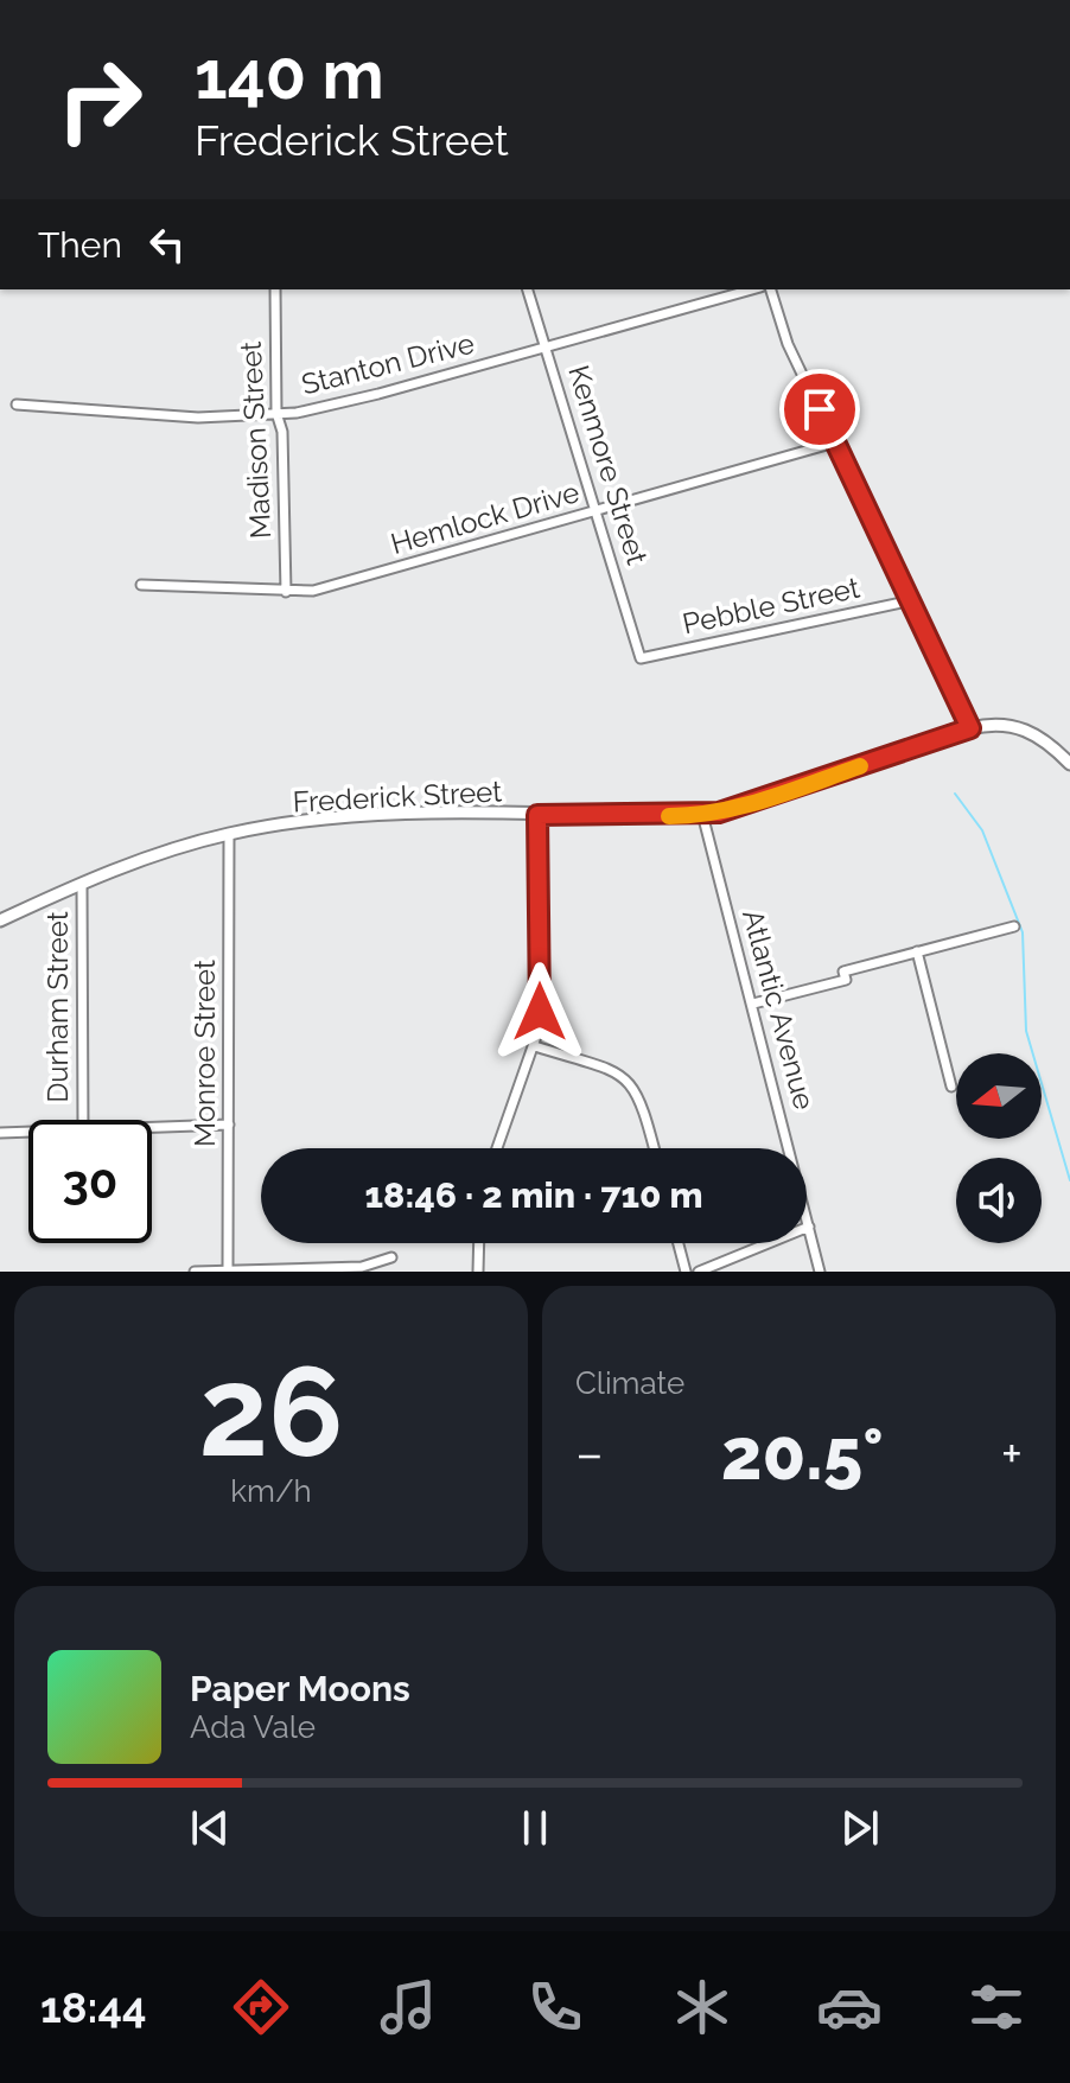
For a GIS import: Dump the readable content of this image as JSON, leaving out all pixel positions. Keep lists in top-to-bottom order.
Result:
{
  "streets": {
    "street": [
      "Stanton Drive",
      "Madison Street",
      "Kenmore Street",
      "Hemlock Drive",
      "Pebble Street",
      "Frederick Street",
      "Durham Street",
      "Atlantic Avenue",
      "Monroe Street"
    ]
  },
  "crossings": [
    ["Stanton Drive", "Madison Street"],
    ["Stanton Drive", "Kenmore Street"],
    ["Madison Street", "Hemlock Drive"],
    ["Kenmore Street", "Hemlock Drive"],
    ["Kenmore Street", "Pebble Street"],
    ["Frederick Street", "Durham Street"],
    ["Frederick Street", "Atlantic Avenue"],
    ["Frederick Street", "Monroe Street"]
  ],
  "north": "left",
  "page": {
    "turn": ["140 m", "Frederick Street"],
    "then": "Then",
    "limit": "30",
    "trip": "18:46 · 2 min · 710 m",
    "tile": [
      ["26", "km/h"],
      "Climate"
    ],
    "heat": ["−", "20.5°", "+"],
    "song": ["Paper Moons", "Ada Vale"],
    "tabs": "18:44"
  }
}
